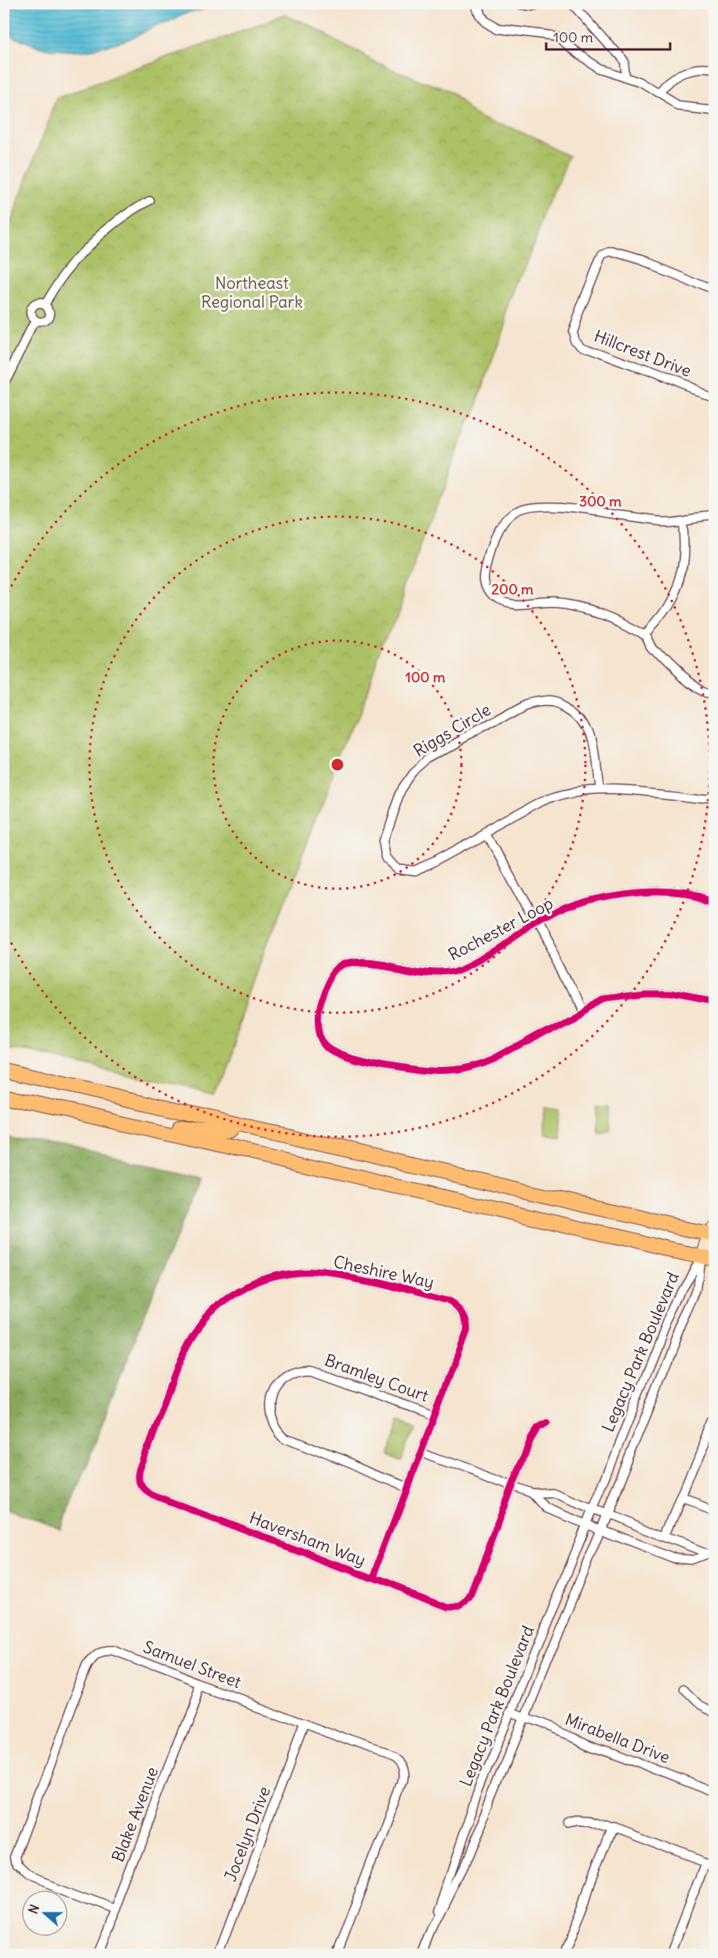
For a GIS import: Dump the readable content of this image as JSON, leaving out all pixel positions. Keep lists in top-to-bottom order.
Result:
{
  "streets": {
    "street": [
      "Hillcrest Drive",
      "Riggs Circle",
      "Rochester Loop",
      "Cheshire Way",
      "Legacy Park Boulevard",
      "Bramley Court",
      "Haversham Way",
      "Samuel Street",
      "Mirabella Drive",
      "Blake Avenue",
      "Jocelyn Drive"
    ]
  },
  "crossings": [
    ["Cheshire Way", "Bramley Court"],
    ["Cheshire Way", "Haversham Way"],
    ["Legacy Park Boulevard", "Mirabella Drive"],
    ["Samuel Street", "Blake Avenue"],
    ["Samuel Street", "Jocelyn Drive"]
  ],
  "parks": ["Northeast Regional Park"],
  "scale_bar": "100 m",
  "north": "left",
  "rings": ["300 m", "200 m", "100 m"]
}
